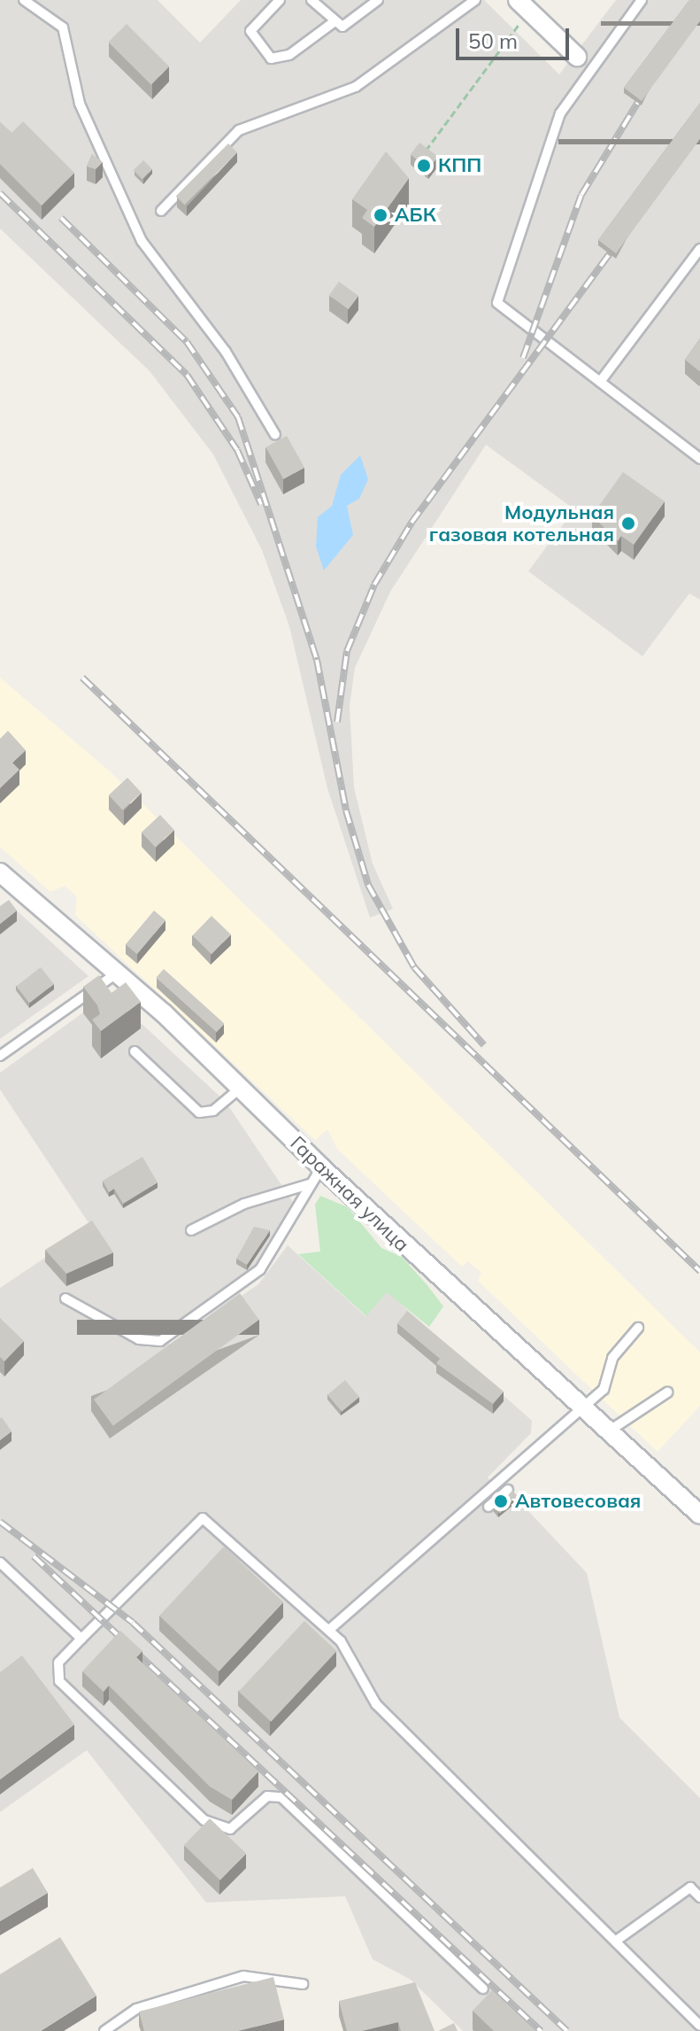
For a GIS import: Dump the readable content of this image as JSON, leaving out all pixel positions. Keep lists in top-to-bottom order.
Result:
{
  "streets": {
    "street": ["Гаражная улица"]
  },
  "places": [
    "КПП",
    "АБК",
    "Модульная газовая котельная",
    "Автовесовая"
  ],
  "scale_bar": "50 m"
}
